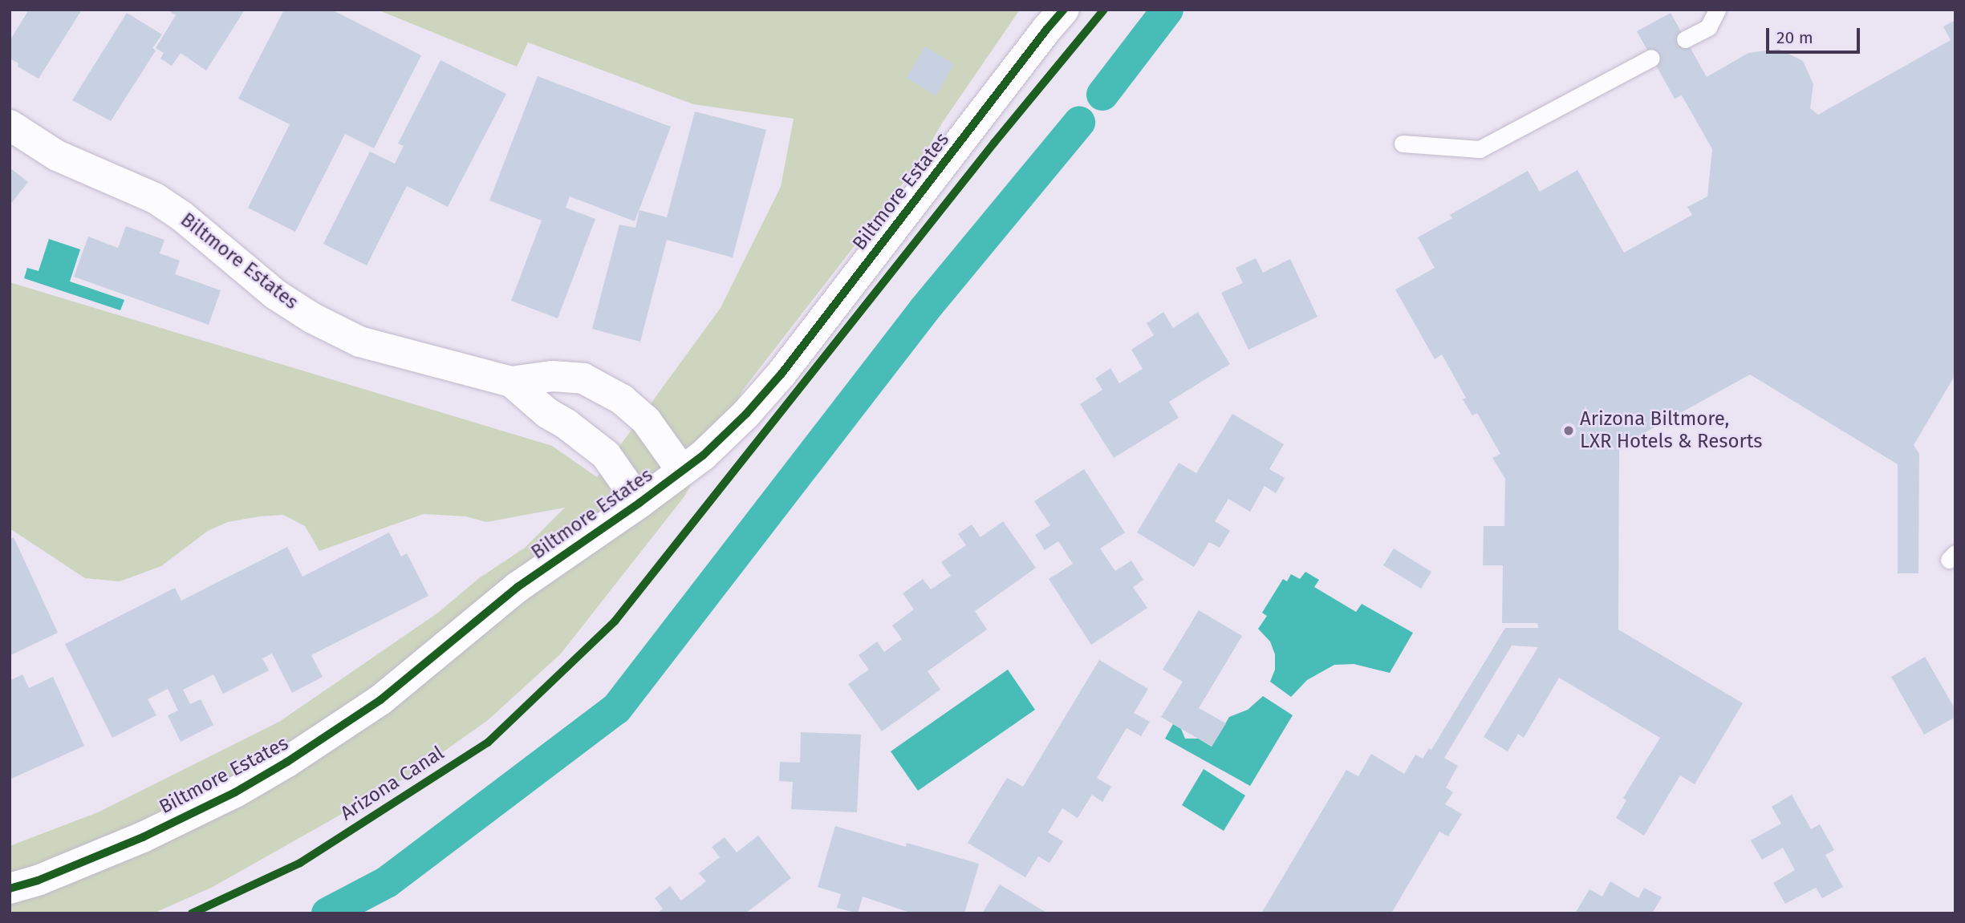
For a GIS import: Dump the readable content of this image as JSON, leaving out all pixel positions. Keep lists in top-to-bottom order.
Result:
{
  "streets": {
    "street": ["Biltmore Estates"],
    "cycle path": ["Arizona Canal"]
  },
  "places": ["Arizona Biltmore, LXR Hotels & Resorts"],
  "scale_bar": "20 m"
}
